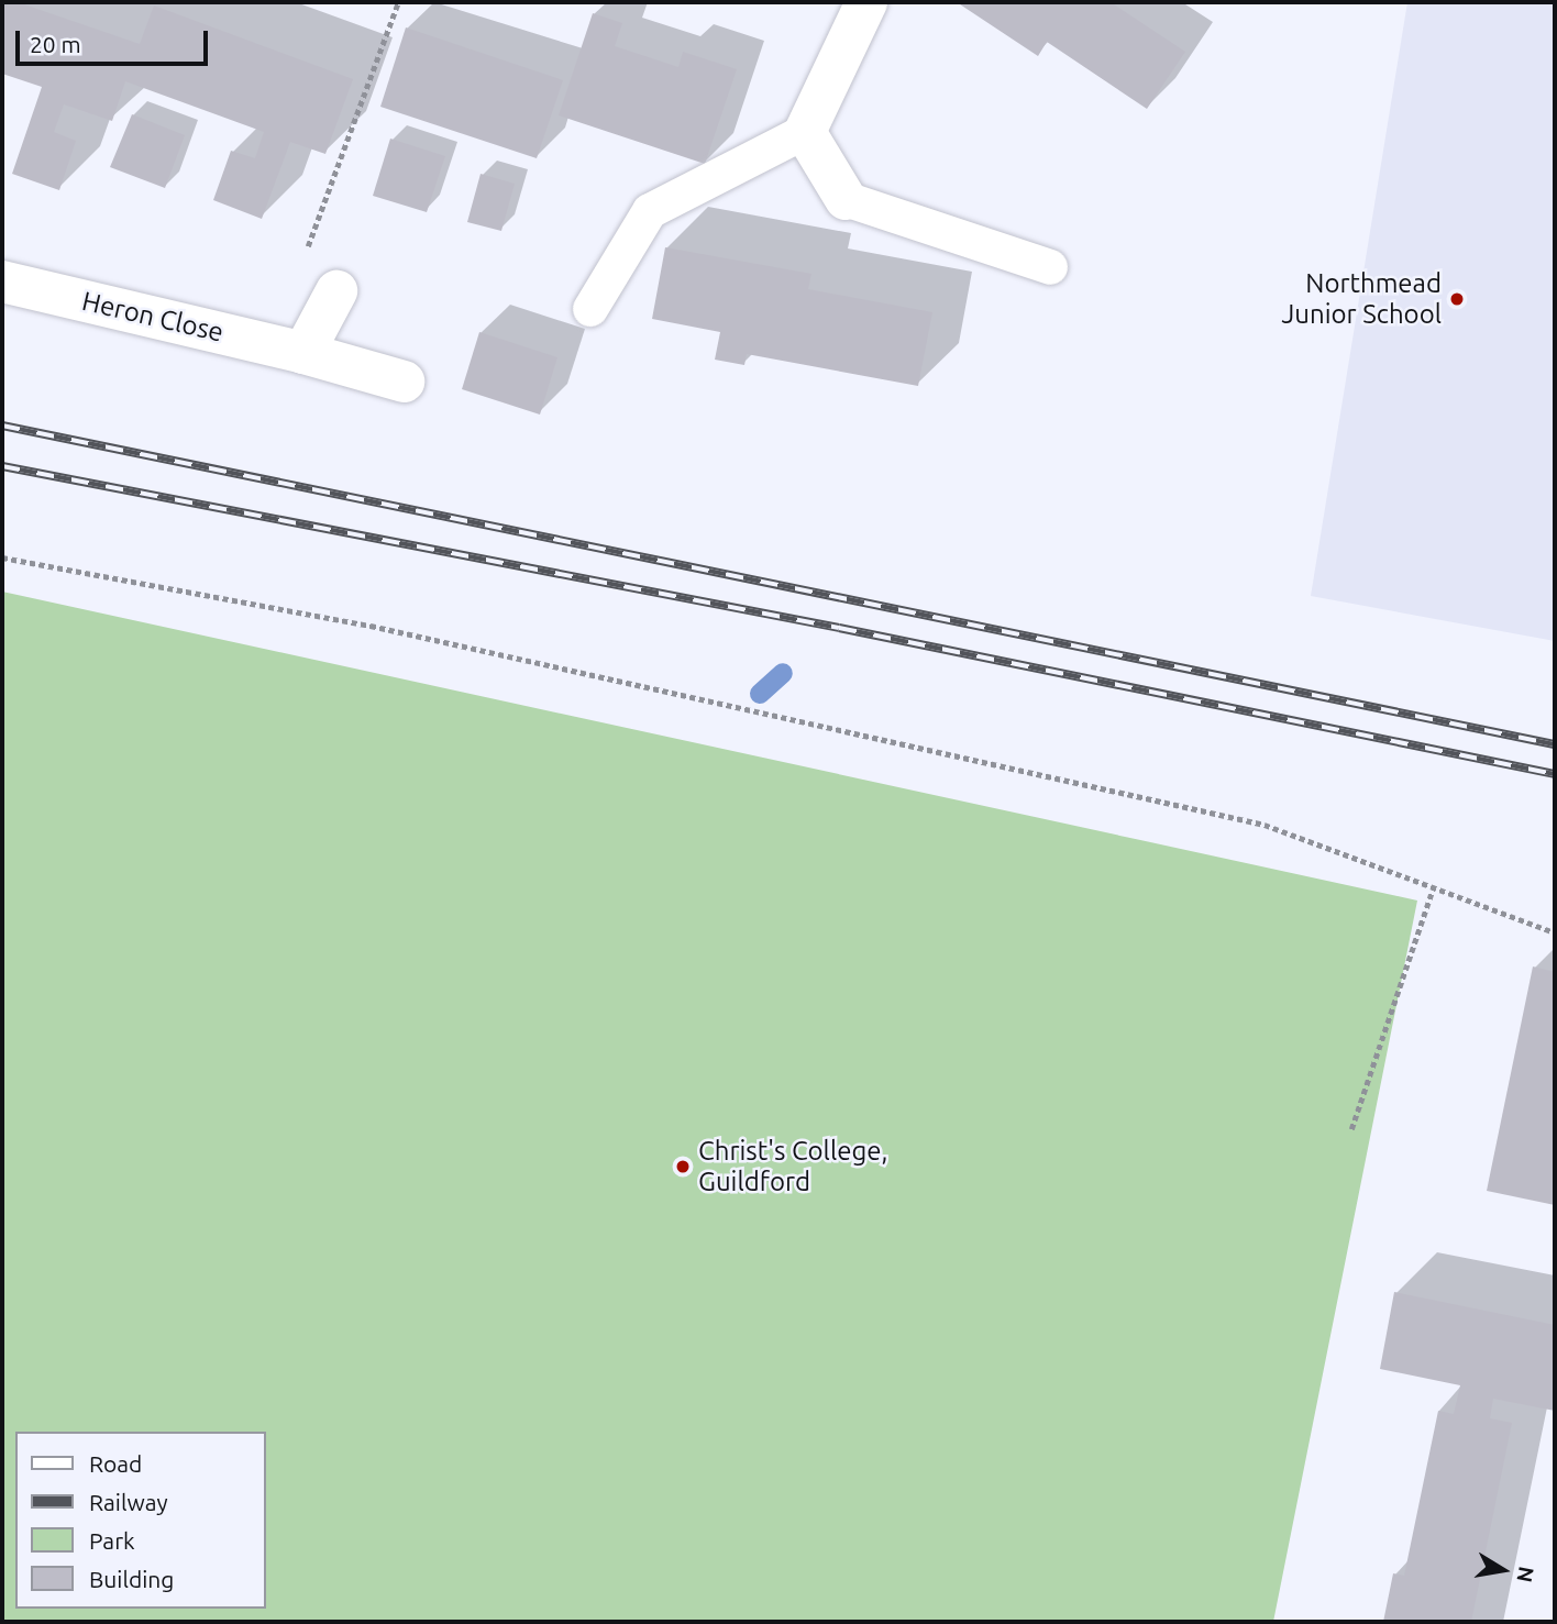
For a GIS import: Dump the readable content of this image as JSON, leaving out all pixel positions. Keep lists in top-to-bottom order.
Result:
{
  "streets": {
    "street": ["Heron Close"]
  },
  "places": ["Northmead Junior School", "Christ's College, Guildford"],
  "legend": [
    "Road",
    "Railway",
    "Park",
    "Building"
  ],
  "scale_bar": "20 m",
  "north": "right"
}
